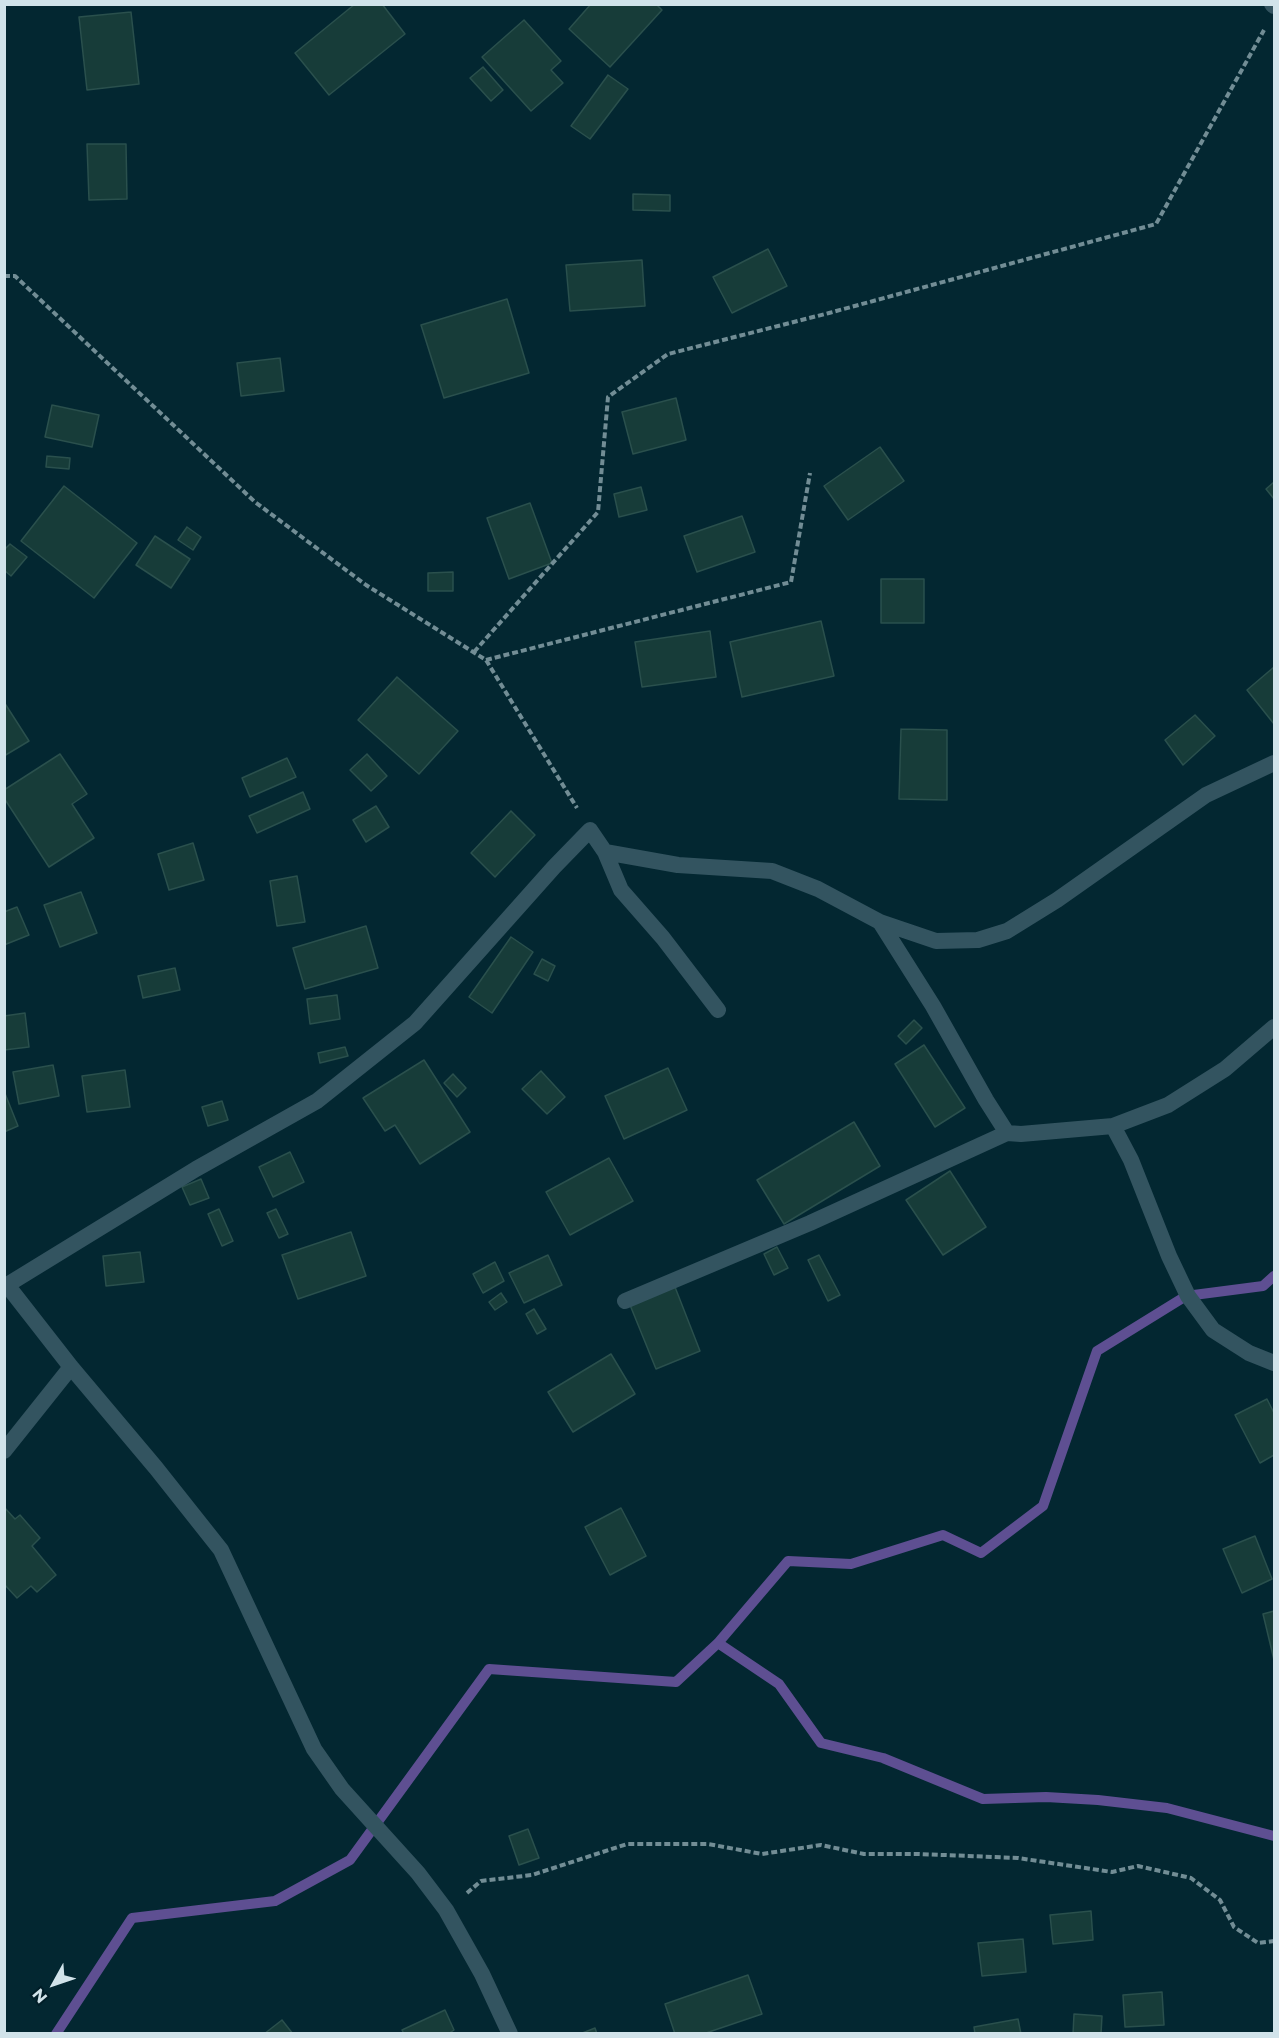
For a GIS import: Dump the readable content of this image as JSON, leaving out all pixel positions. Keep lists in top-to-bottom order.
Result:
{
  "north": "bottom left"
}
